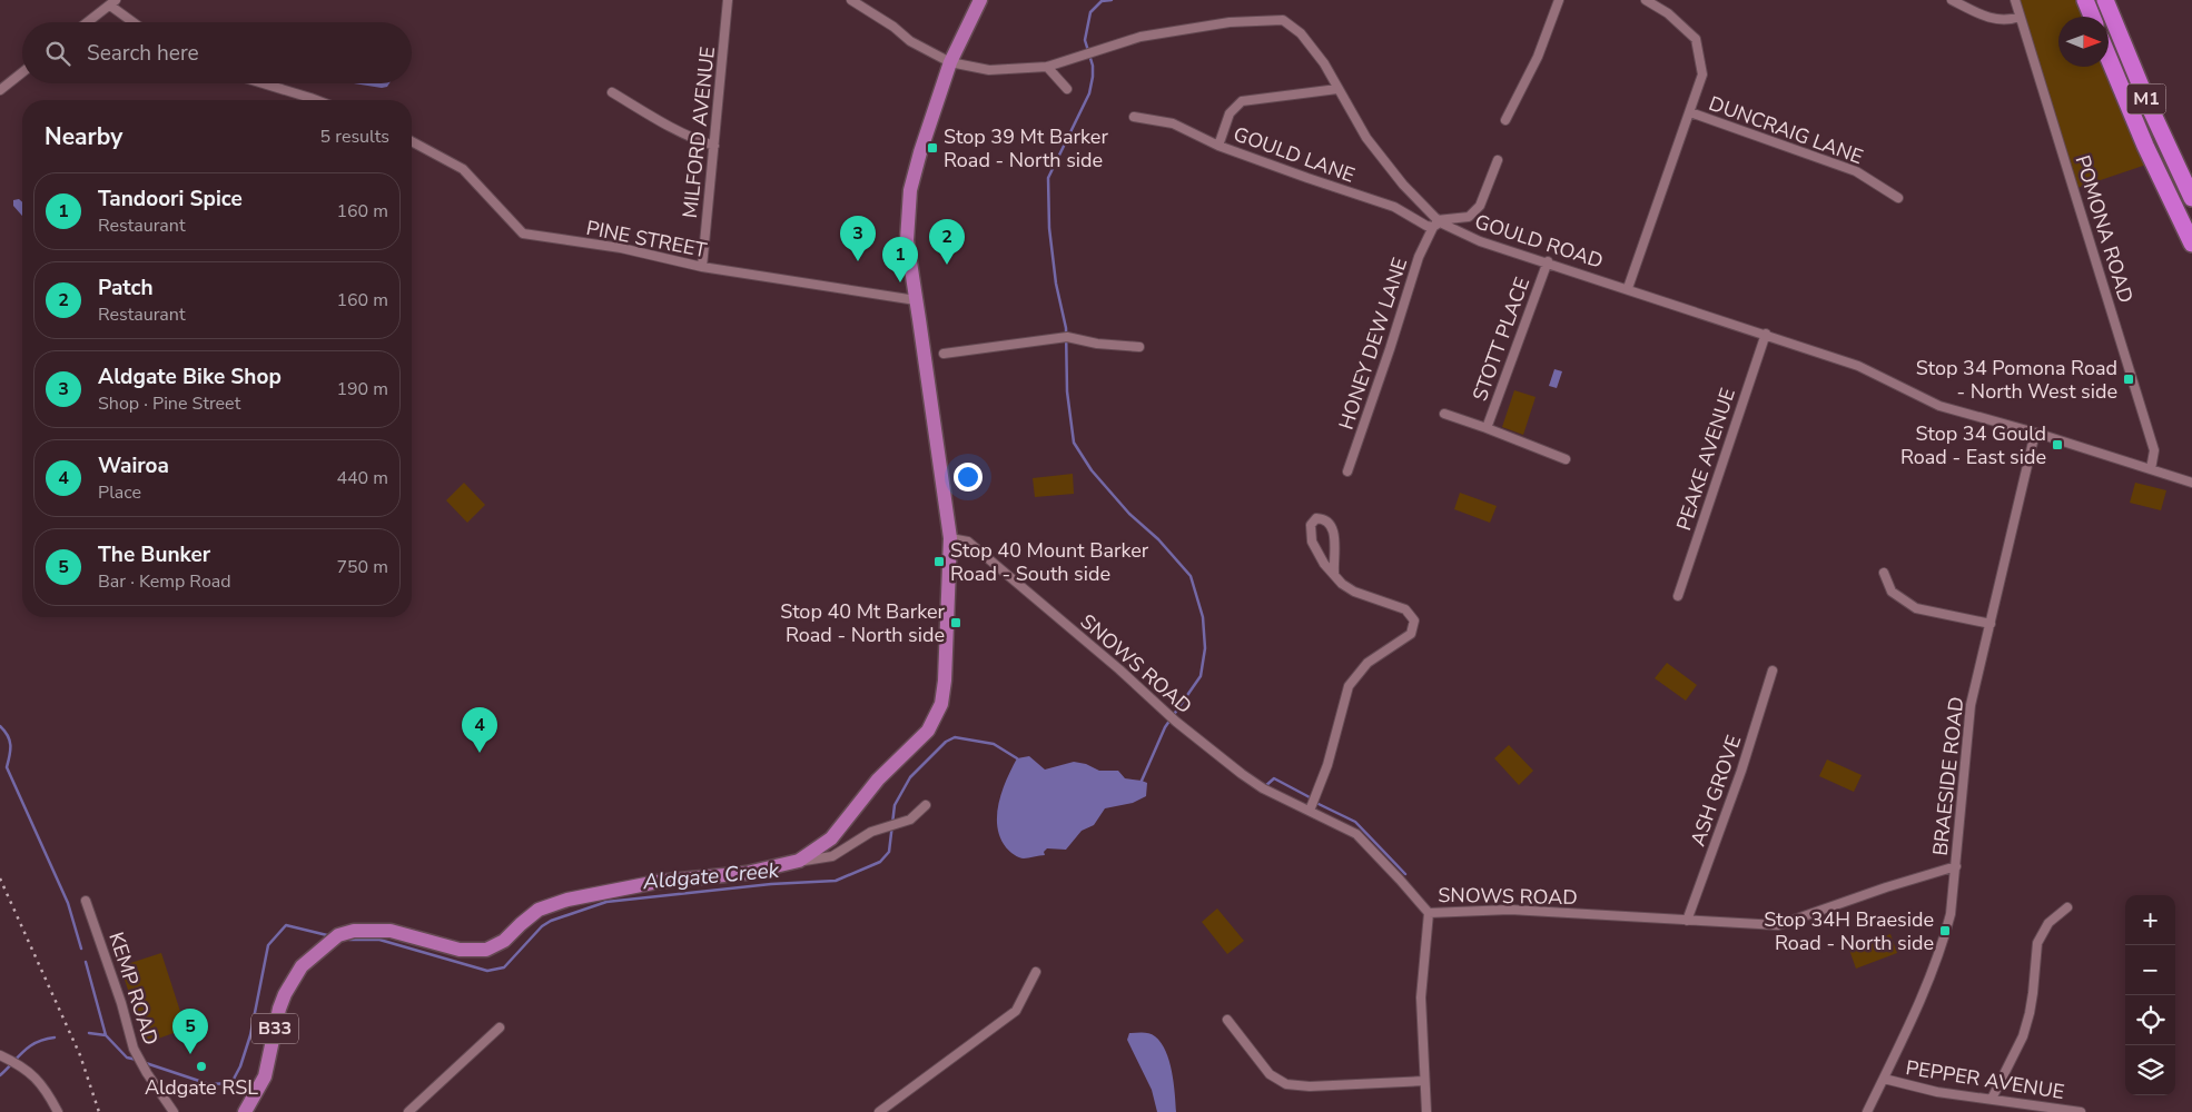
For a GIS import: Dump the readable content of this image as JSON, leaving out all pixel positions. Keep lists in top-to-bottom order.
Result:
{
  "streets": {
    "highway": ["M1"],
    "main road": ["B33"],
    "street": [
      "DUNCRAIG LANE",
      "MILFORD AVENUE",
      "GOULD LANE",
      "POMONA ROAD",
      "PINE STREET",
      "GOULD ROAD",
      "STOTT PLACE",
      "HONEY DEW LANE",
      "PEAKE AVENUE",
      "SNOWS ROAD",
      "BRAESIDE ROAD",
      "ASH GROVE",
      "KEMP ROAD",
      "PEPPER AVENUE"
    ]
  },
  "crossings": [
    ["MILFORD AVENUE", "PINE STREET"],
    ["GOULD LANE", "GOULD ROAD"],
    ["GOULD LANE", "HONEY DEW LANE"],
    ["POMONA ROAD", "GOULD ROAD"],
    ["PINE STREET", "B33"],
    ["GOULD ROAD", "STOTT PLACE"],
    ["GOULD ROAD", "HONEY DEW LANE"],
    ["GOULD ROAD", "PEAKE AVENUE"],
    ["GOULD ROAD", "BRAESIDE ROAD"],
    ["GOULD ROAD", "B33"],
    ["SNOWS ROAD", "BRAESIDE ROAD"],
    ["SNOWS ROAD", "ASH GROVE"],
    ["SNOWS ROAD", "B33"],
    ["BRAESIDE ROAD", "PEPPER AVENUE"]
  ],
  "water": ["Aldgate Creek"],
  "places": {
    "transit": [
      "Stop 39 Mt Barker Road - North side",
      "Stop 34 Pomona Road - North West side",
      "Stop 34 Gould Road - East side",
      "Stop 40 Mount Barker Road - South side",
      "Stop 40 Mt Barker Road - North side",
      "Stop 34H Braeside Road - North side"
    ],
    "other": ["Aldgate RSL"]
  },
  "north": "right",
  "page": {
    "search": "Search here",
    "heading": ["Nearby", "5 results"],
    "list": [
      {
        "mark": "1",
        "name": "Tandoori Spice",
        "note": "Restaurant",
        "value": "160 m"
      },
      {
        "mark": "2",
        "name": "Patch",
        "note": "Restaurant",
        "value": "160 m"
      },
      {
        "mark": "3",
        "name": "Aldgate Bike Shop",
        "note": "Shop · Pine Street",
        "value": "190 m"
      },
      {
        "mark": "4",
        "name": "Wairoa",
        "note": "Place",
        "value": "440 m"
      },
      {
        "mark": "5",
        "name": "The Bunker",
        "note": "Bar · Kemp Road",
        "value": "750 m"
      }
    ],
    "pins": [
      "3",
      "2",
      "1",
      "4",
      "5"
    ],
    "map_buttons": ["+", "−"]
  }
}
